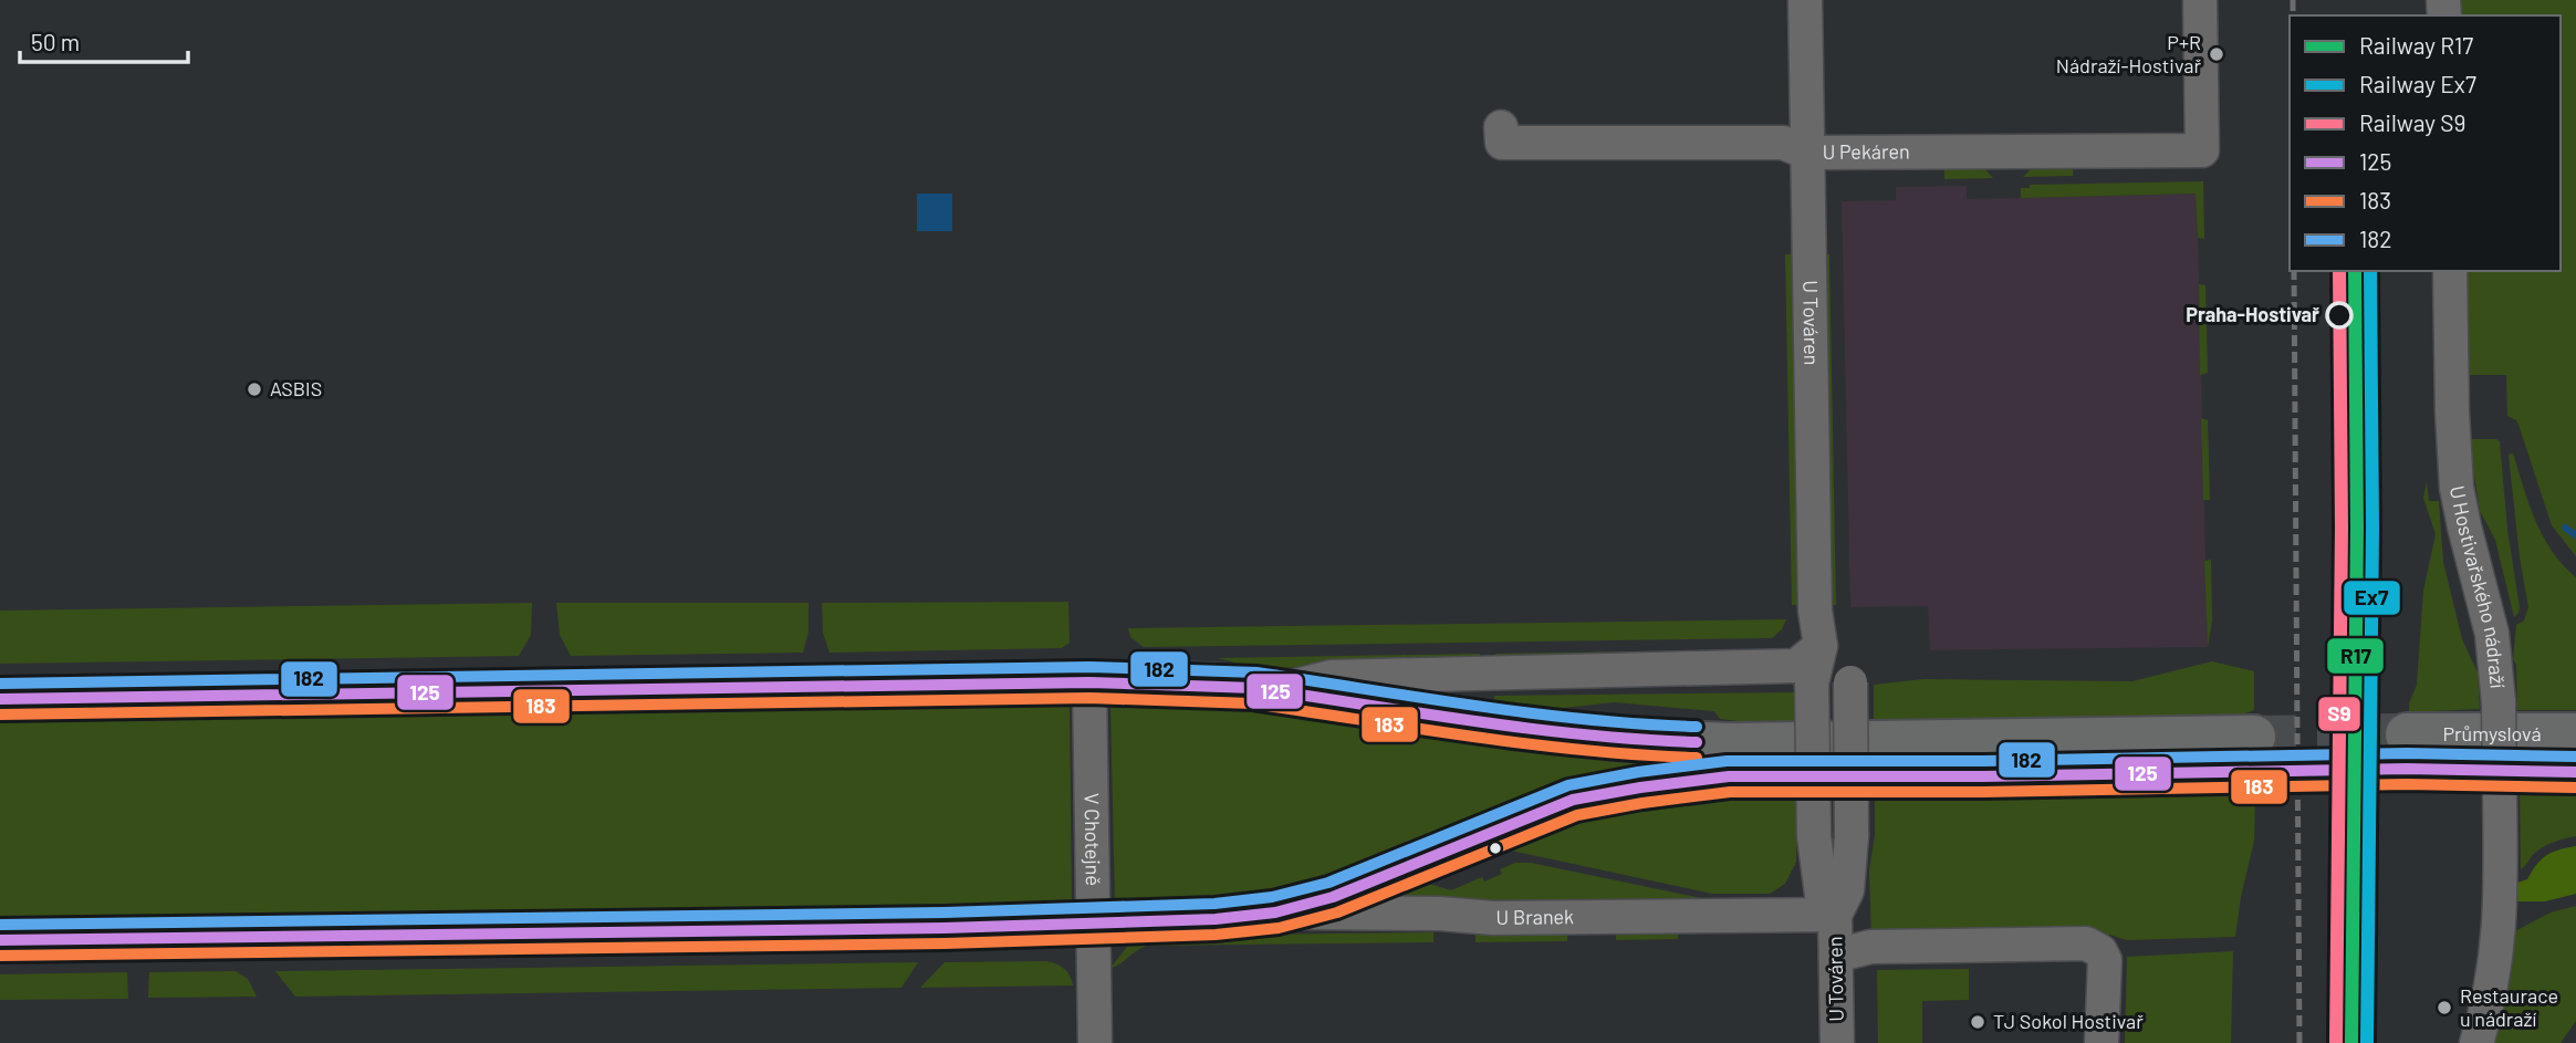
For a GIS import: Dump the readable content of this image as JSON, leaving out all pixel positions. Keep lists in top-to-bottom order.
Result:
{
  "streets": {
    "main road": ["Průmyslová"],
    "street": [
      "U Pekáren",
      "U Továren",
      "U Hostivařského nádraží",
      "V Chotejně",
      "U Branek"
    ]
  },
  "crossings": [
    ["U Pekáren", "U Továren"],
    ["U Továren", "U Branek"]
  ],
  "places": [
    "P+R Nádraží-Hostivař",
    "Praha-Hostivař",
    "ASBIS",
    "Restaurace u nádraží",
    "TJ Sokol Hostivař"
  ],
  "lines": [
    "rail line R17",
    "rail line Ex7",
    "rail line S9",
    "transit line 182",
    "transit line 125",
    "transit line 183"
  ],
  "legend": [
    "Railway R17",
    "Railway Ex7",
    "Railway S9",
    "125",
    "183",
    "182"
  ],
  "scale_bar": "50 m"
}
